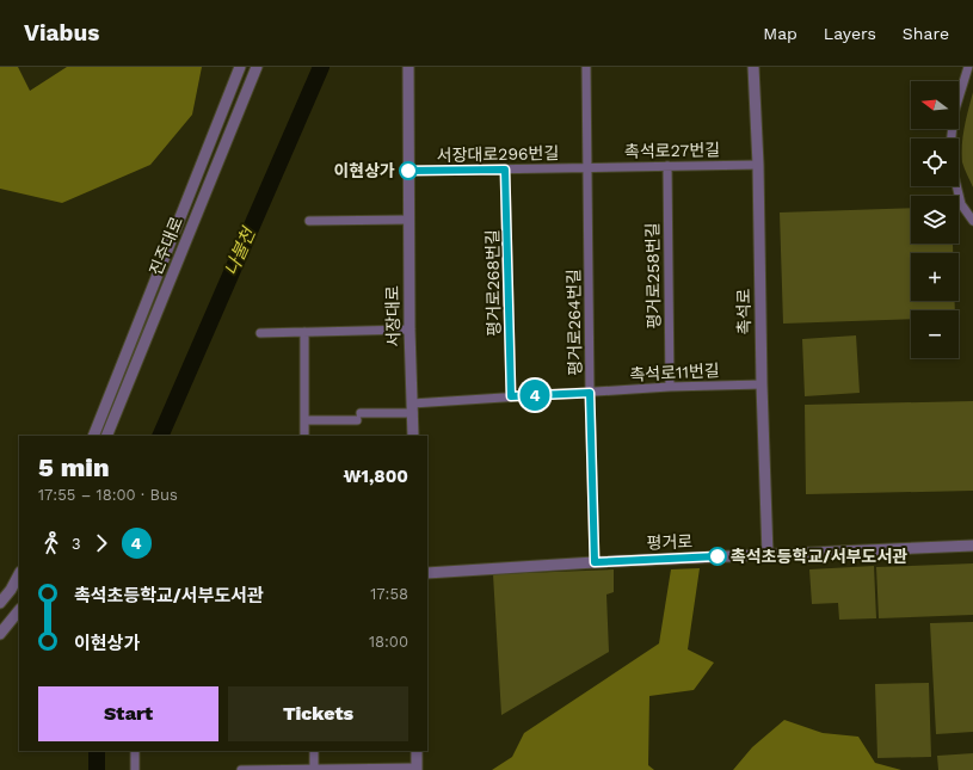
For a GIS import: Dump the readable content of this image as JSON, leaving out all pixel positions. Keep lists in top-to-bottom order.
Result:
{
  "streets": {
    "street": [
      "촉석로27번길",
      "서장대로296번길",
      "진주대로",
      "평거로258번길",
      "평거로268번길",
      "촉석로",
      "서장대로",
      "평거로264번길",
      "촉석로11번길",
      "평거로"
    ]
  },
  "crossings": [
    ["촉석로27번길", "서장대로296번길"],
    ["촉석로27번길", "평거로258번길"],
    ["촉석로27번길", "촉석로"],
    ["촉석로27번길", "평거로264번길"],
    ["서장대로296번길", "평거로268번길"],
    ["서장대로296번길", "서장대로"],
    ["서장대로296번길", "평거로264번길"],
    ["평거로258번길", "촉석로11번길"],
    ["평거로268번길", "촉석로11번길"],
    ["촉석로", "촉석로11번길"],
    ["촉석로", "평거로"],
    ["서장대로", "촉석로11번길"],
    ["평거로264번길", "촉석로11번길"],
    ["평거로264번길", "평거로"]
  ],
  "water": ["나불천"],
  "places": ["이현상가", "촉석초등학교/서부도서관"],
  "lines": ["bus line 4"],
  "north": "left",
  "page": {
    "header": "Viabus",
    "nav": ["Map", "Layers", "Share"],
    "on_map": "4",
    "map_buttons": ["+", "−"],
    "heading": ["5 min", "17:55 – 18:00 · Bus", "₩1,800"],
    "legs": ["3", "4"],
    "list": [
      {
        "name": "촉석초등학교/서부도서관",
        "value": "17:58"
      },
      {
        "name": "이현상가",
        "value": "18:00"
      }
    ],
    "buttons": ["Start", "Tickets"]
  }
}
